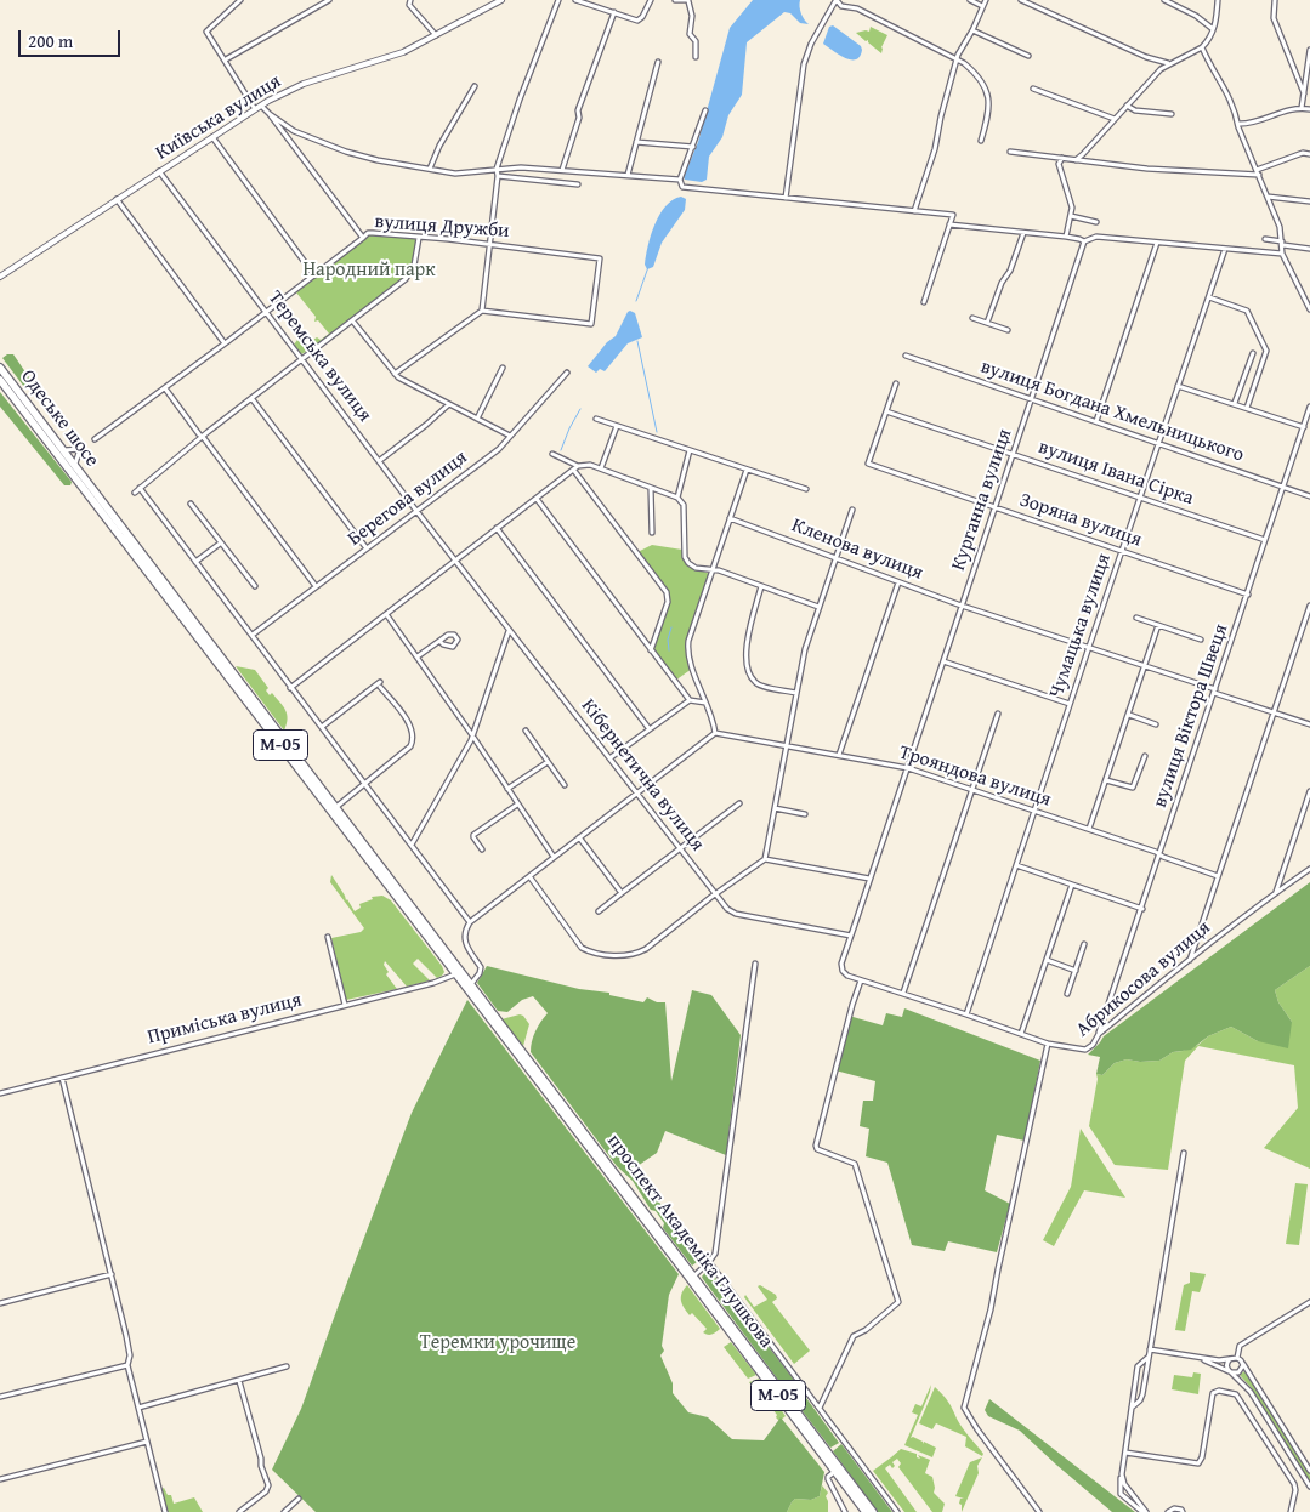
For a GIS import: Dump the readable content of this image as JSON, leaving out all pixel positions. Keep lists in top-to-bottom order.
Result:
{
  "streets": {
    "highway": ["Одеське шосе", "М-05", "проспект Академіка Глушкова"],
    "street": [
      "Київська вулиця",
      "вулиця Дружби",
      "Теремська вулиця",
      "вулиця Богдана Хмельницького",
      "вулиця Івана Сірка",
      "Берегова вулиця",
      "Курганна вулиця",
      "Зоряна вулиця",
      "Кленова вулиця",
      "Чумацька вулиця",
      "вулиця Віктора Швеця",
      "Кібернетична вулиця",
      "Трояндова вулиця",
      "Абрикосова вулиця",
      "Приміська вулиця"
    ]
  },
  "crossings": [
    ["Київська вулиця", "Теремська вулиця"],
    ["Теремська вулиця", "Берегова вулиця"],
    ["Теремська вулиця", "Кібернетична вулиця"],
    ["вулиця Богдана Хмельницького", "Курганна вулиця"],
    ["вулиця Богдана Хмельницького", "Чумацька вулиця"],
    ["вулиця Богдана Хмельницького", "вулиця Віктора Швеця"],
    ["Одеське шосе", "М-05"],
    ["вулиця Івана Сірка", "Курганна вулиця"],
    ["вулиця Івана Сірка", "Зоряна вулиця"],
    ["вулиця Івана Сірка", "Чумацька вулиця"],
    ["вулиця Івана Сірка", "вулиця Віктора Швеця"],
    ["Курганна вулиця", "Зоряна вулиця"],
    ["Курганна вулиця", "Кленова вулиця"],
    ["Курганна вулиця", "Кібернетична вулиця"],
    ["Курганна вулиця", "Трояндова вулиця"],
    ["Курганна вулиця", "Абрикосова вулиця"],
    ["Зоряна вулиця", "Чумацька вулиця"],
    ["Зоряна вулиця", "вулиця Віктора Швеця"],
    ["Кленова вулиця", "Чумацька вулиця"],
    ["Кленова вулиця", "вулиця Віктора Швеця"],
    ["Чумацька вулиця", "Трояндова вулиця"],
    ["Чумацька вулиця", "Абрикосова вулиця"],
    ["вулиця Віктора Швеця", "Трояндова вулиця"],
    ["вулиця Віктора Швеця", "Абрикосова вулиця"],
    ["М-05", "Приміська вулиця"],
    ["М-05", "проспект Академіка Глушкова"]
  ],
  "parks": ["Народний парк", "Теремки урочище"],
  "scale_bar": "200 m"
}
